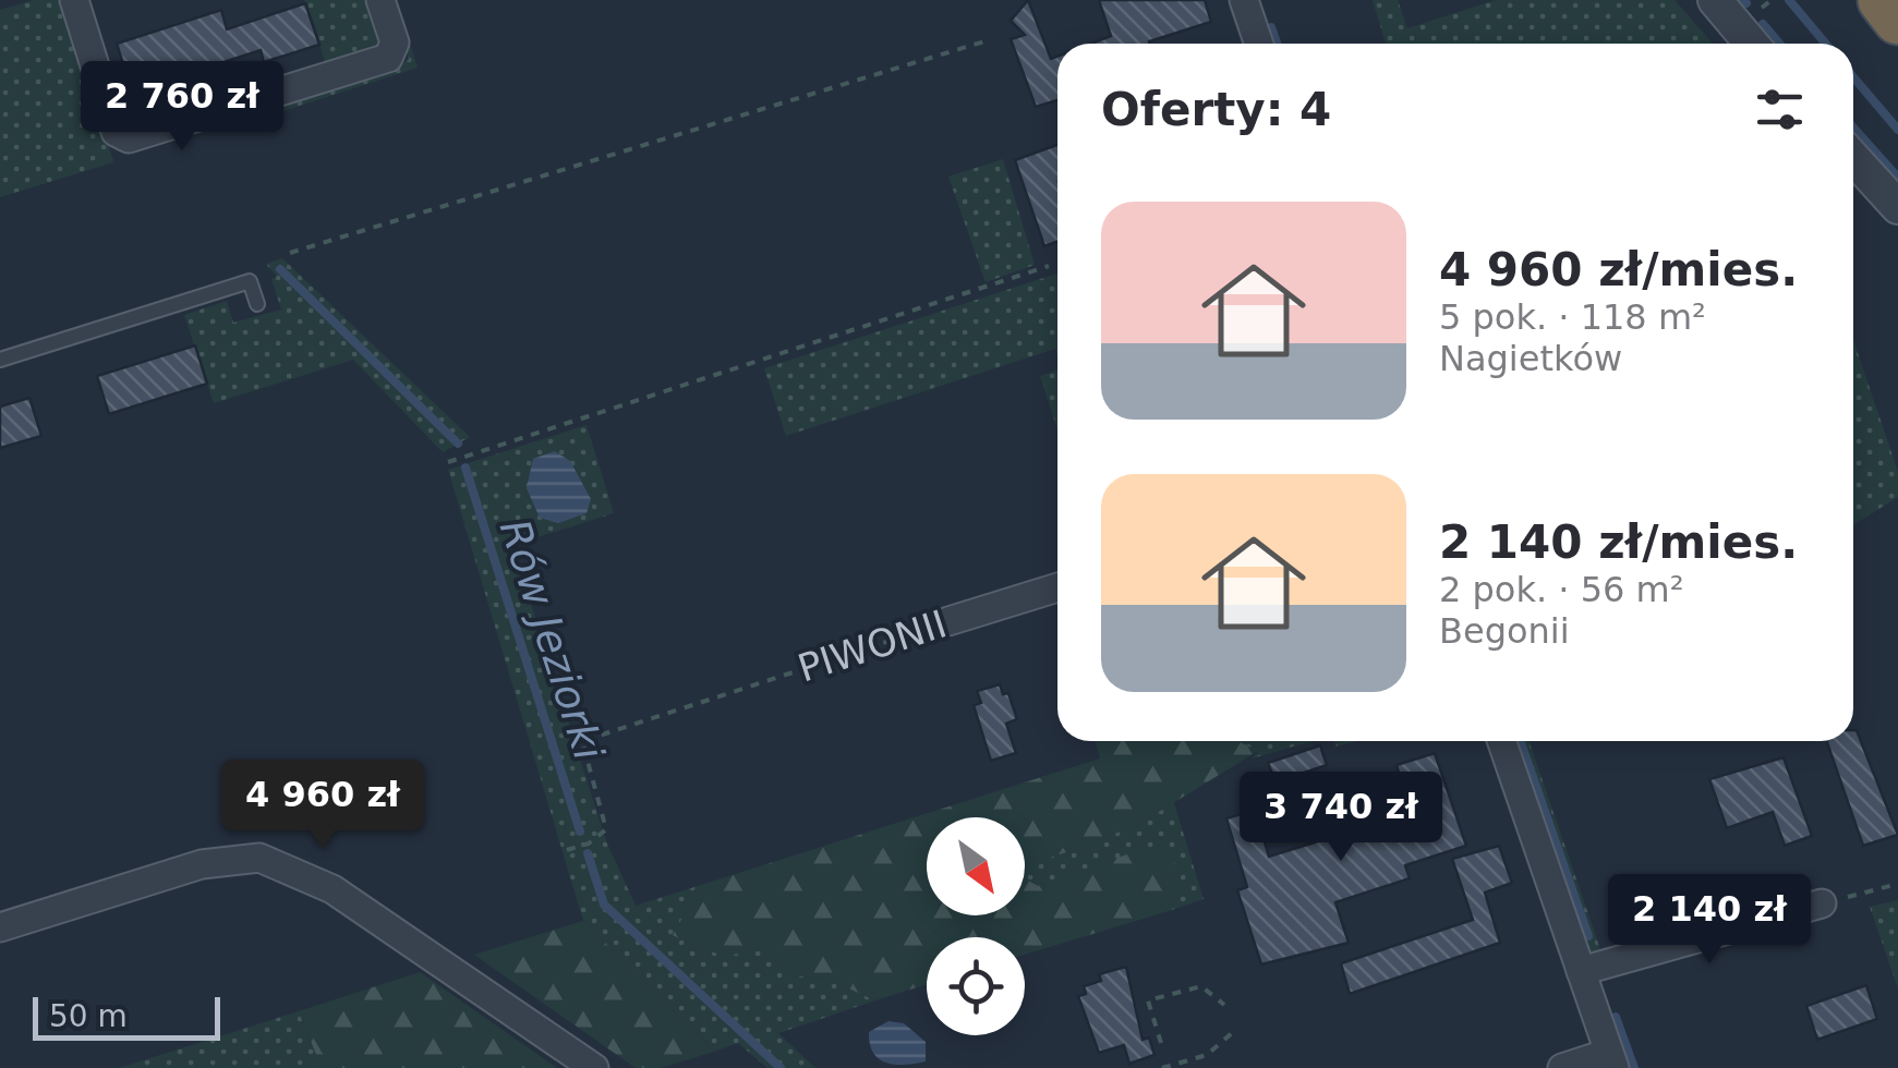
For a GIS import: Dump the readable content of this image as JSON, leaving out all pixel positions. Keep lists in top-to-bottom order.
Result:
{
  "streets": {
    "street": ["PIWONII"]
  },
  "water": ["Rów Jeziorki"],
  "scale_bar": "50 m",
  "north": "bottom right",
  "page": {
    "heading": "Oferty: 4",
    "price": [
      "2 760 zł",
      "4 960 zł",
      "3 740 zł",
      "2 140 zł"
    ],
    "list": [
      {
        "name": "4 960 zł/mies.",
        "note": "5 pok. · 118 m² · Nagietków"
      },
      {
        "name": "2 140 zł/mies.",
        "note": "2 pok. · 56 m² · Begonii"
      }
    ],
    "scale": "50 m"
  }
}
